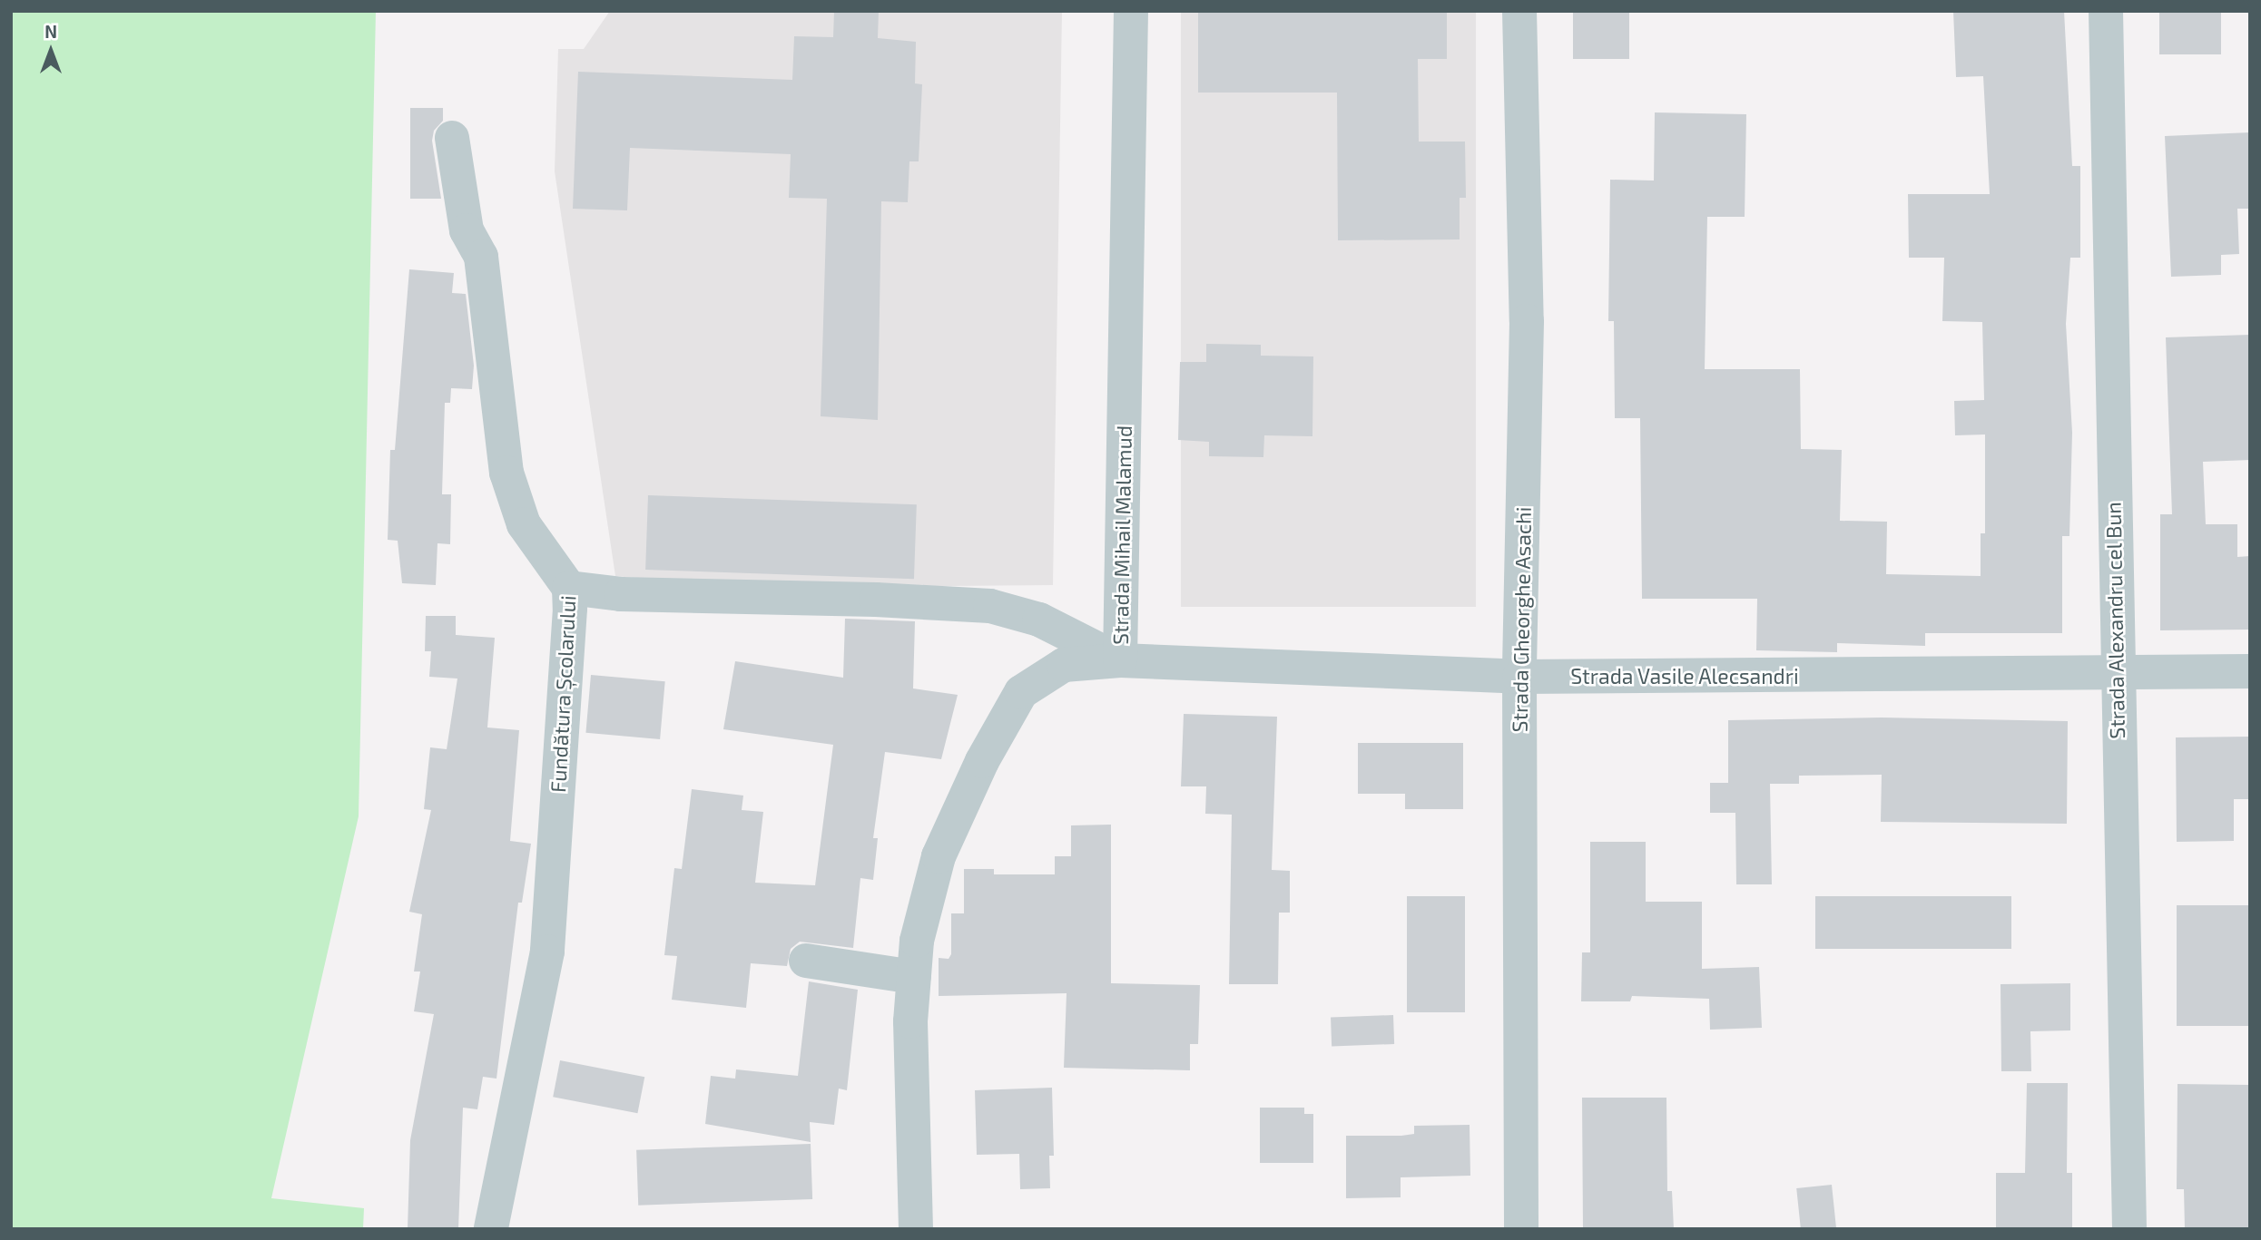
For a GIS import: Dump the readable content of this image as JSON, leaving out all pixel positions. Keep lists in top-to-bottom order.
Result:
{
  "streets": {
    "street": [
      "Strada Mihail Malamud",
      "Strada Gheorghe Asachi",
      "Strada Alexandru cel Bun",
      "Strada Vasile Alecsandri",
      "Fundătura Școlarului"
    ]
  },
  "crossings": [
    ["Strada Mihail Malamud", "Strada Vasile Alecsandri"],
    ["Strada Gheorghe Asachi", "Strada Vasile Alecsandri"],
    ["Strada Alexandru cel Bun", "Strada Vasile Alecsandri"]
  ],
  "north": "top"
}
